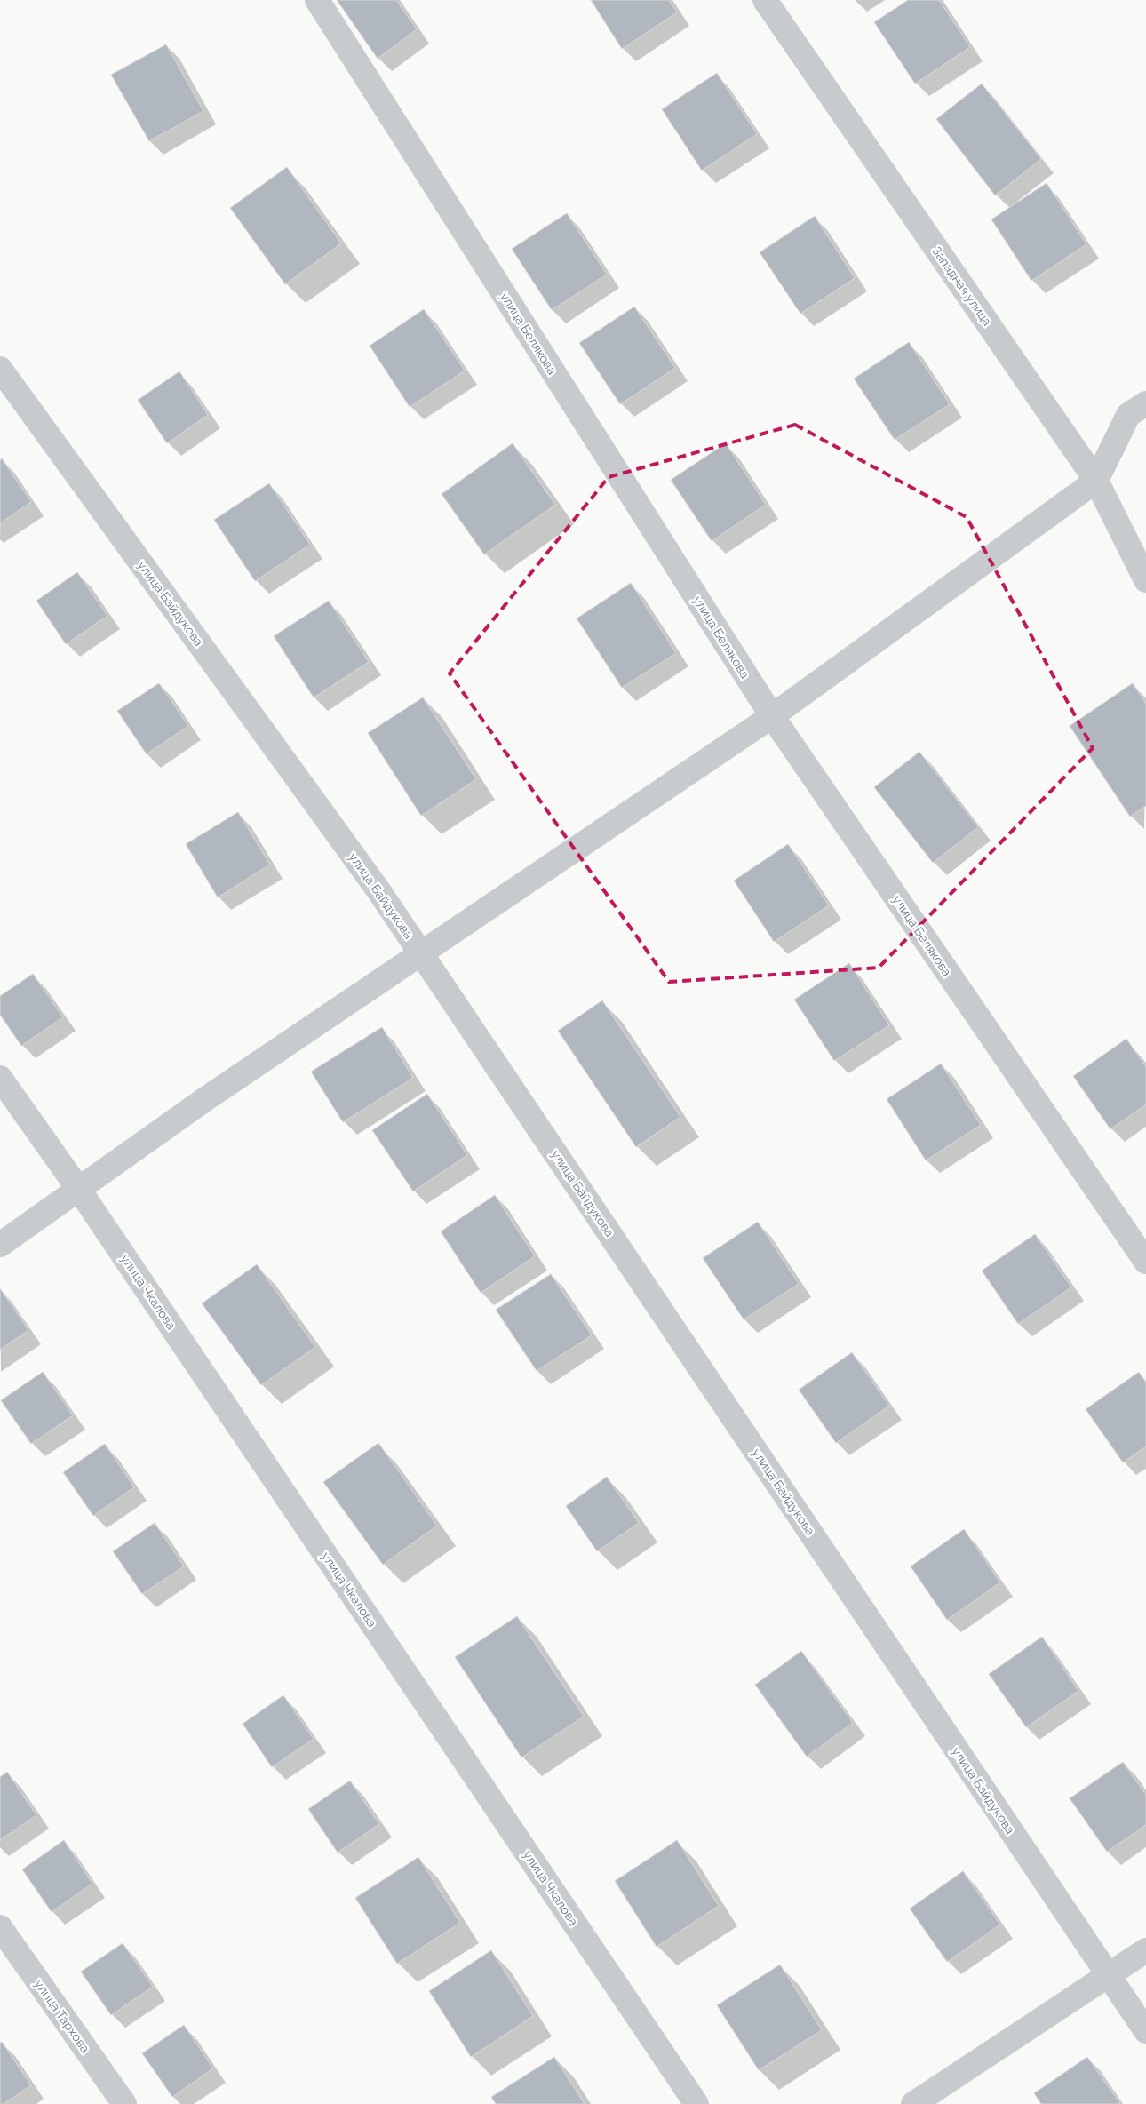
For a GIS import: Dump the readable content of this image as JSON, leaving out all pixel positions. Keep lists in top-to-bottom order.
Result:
{
  "streets": {
    "street": [
      "Западная улица",
      "улица Белякова",
      "улица Байдукова",
      "улица Чкалова",
      "улица Тархова"
    ]
  }
}
